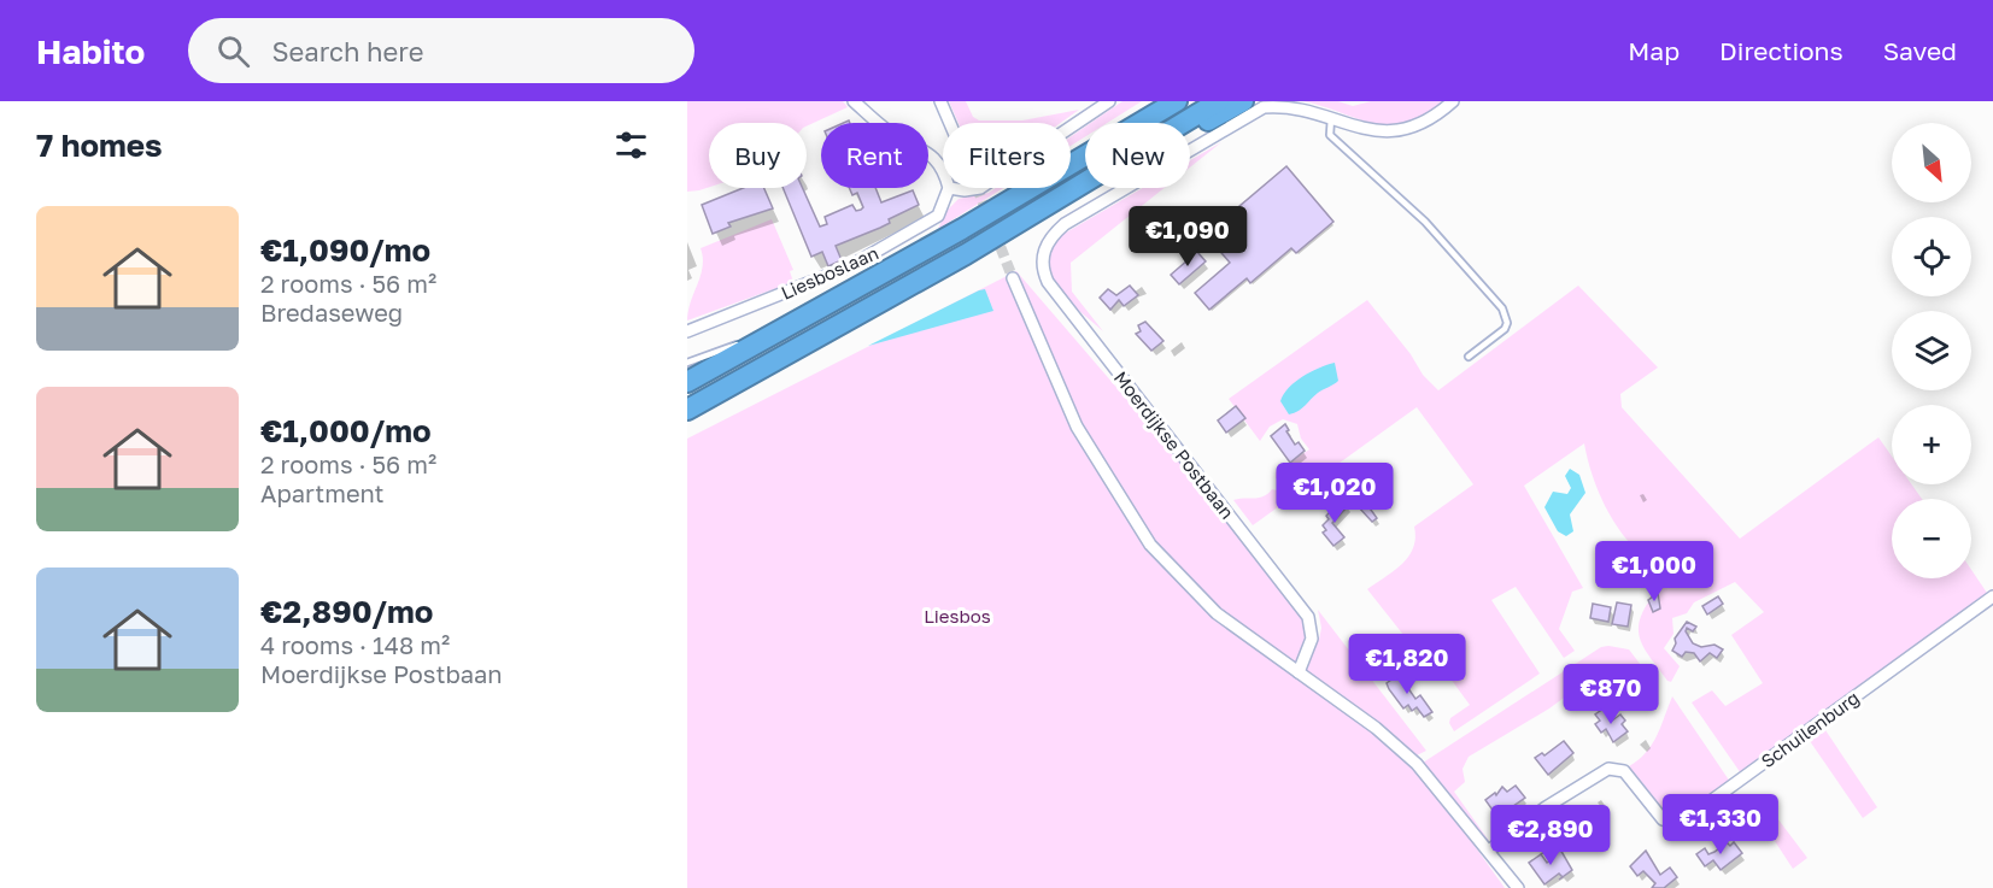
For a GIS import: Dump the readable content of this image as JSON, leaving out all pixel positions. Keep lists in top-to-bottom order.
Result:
{
  "streets": {
    "street": ["Liesboslaan", "Moerdijkse Postbaan", "Schuilenburg"]
  },
  "parks": ["Liesbos"],
  "north": "bottom right",
  "page": {
    "header": "Habito",
    "search": "Search here",
    "nav": ["Map", "Directions", "Saved"],
    "heading": "7 homes",
    "map_buttons": ["+", "−"],
    "chip": [
      "Buy",
      "Rent",
      "Filters",
      "New"
    ],
    "list": [
      {
        "name": "€1,090/mo",
        "note": "2 rooms · 56 m² · Bredaseweg"
      },
      {
        "name": "€1,000/mo",
        "note": "2 rooms · 56 m² · Apartment"
      },
      {
        "name": "€2,890/mo",
        "note": "4 rooms · 148 m² · Moerdijkse Postbaan"
      }
    ],
    "price": [
      "€1,090",
      "€1,020",
      "€1,000",
      "€1,820",
      "€870",
      "€1,330",
      "€2,890"
    ]
  }
}
